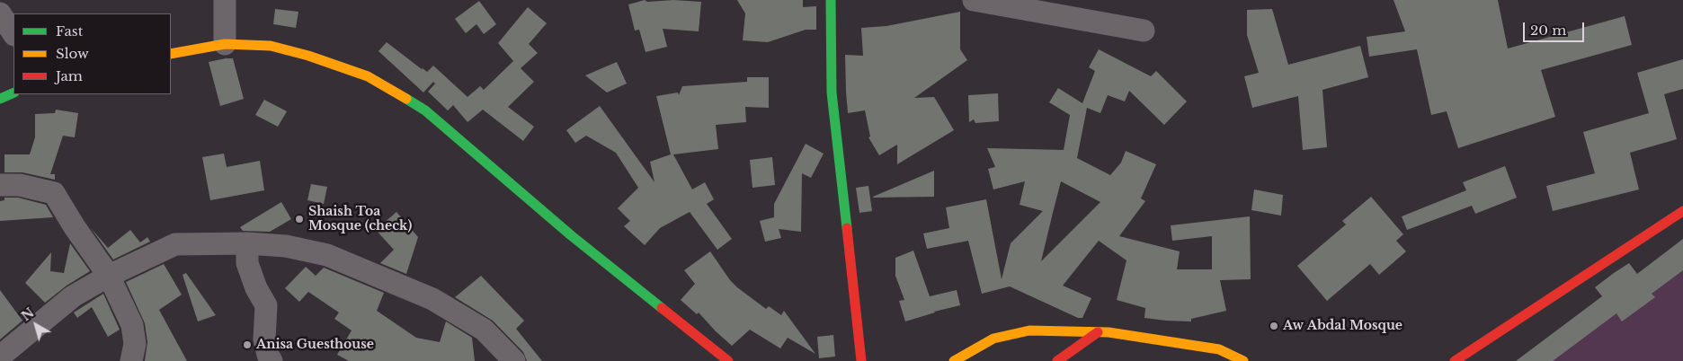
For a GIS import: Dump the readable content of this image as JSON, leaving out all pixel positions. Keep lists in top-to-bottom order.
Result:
{
  "places": ["Shaish Toa Mosque (check)", "Aw Abdal Mosque", "Anisa Guesthouse"],
  "legend": ["Fast", "Slow", "Jam"],
  "scale_bar": "20 m",
  "north": "top left"
}
